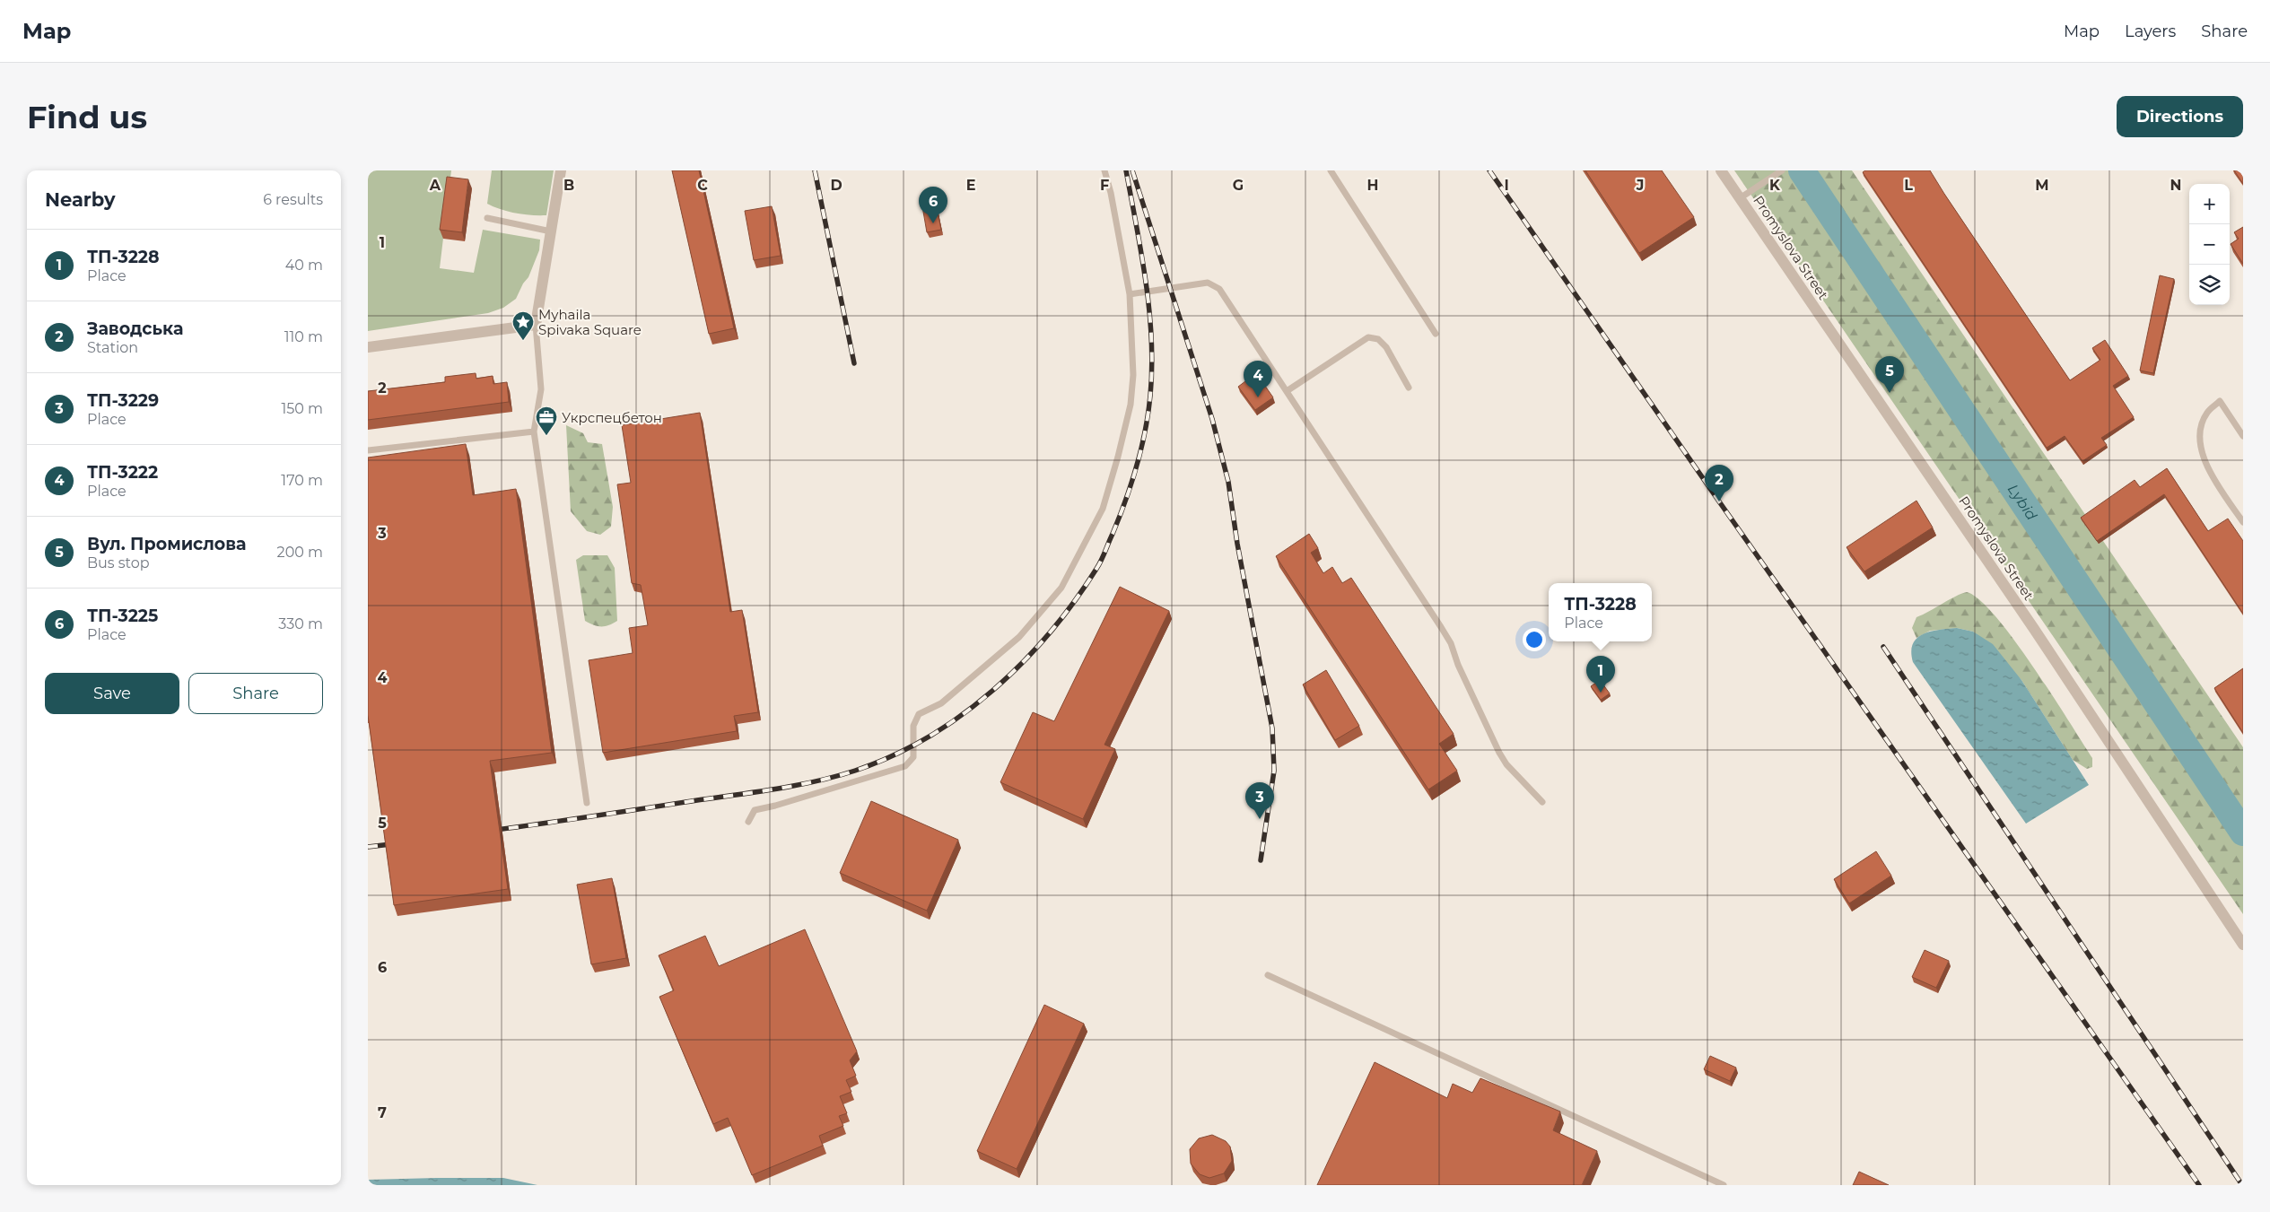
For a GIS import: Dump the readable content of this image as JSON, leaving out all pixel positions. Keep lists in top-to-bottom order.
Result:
{
  "streets": {
    "street": ["Promyslova Street"]
  },
  "water": ["Lybid"],
  "places": {
    "place": ["Myhaila Spivaka Square"],
    "office": ["Укрспецбетон"]
  },
  "page": {
    "header": "Map",
    "nav": ["Map", "Layers", "Share"],
    "buttons": [
      "Directions",
      ["Save", "Share"]
    ],
    "title": "Find us",
    "heading": ["Nearby", "6 results"],
    "map_buttons": ["+", "−"],
    "pins": [
      "6",
      "5",
      "4",
      "2",
      "1",
      "3"
    ],
    "list": [
      {
        "mark": "1",
        "name": "ТП-3228",
        "note": "Place",
        "value": "40 m"
      },
      {
        "mark": "2",
        "name": "Заводська",
        "note": "Station",
        "value": "110 m"
      },
      {
        "mark": "3",
        "name": "ТП-3229",
        "note": "Place",
        "value": "150 m"
      },
      {
        "mark": "4",
        "name": "ТП-3222",
        "note": "Place",
        "value": "170 m"
      },
      {
        "mark": "5",
        "name": "Вул. Промислова",
        "note": "Bus stop",
        "value": "200 m"
      },
      {
        "mark": "6",
        "name": "ТП-3225",
        "note": "Place",
        "value": "330 m"
      }
    ],
    "popup": ["ТП-3228", "Place"]
  },
  "grid": {
    "columns": [
      "A",
      "B",
      "C",
      "D",
      "E",
      "F",
      "G",
      "H",
      "I",
      "J",
      "K",
      "L",
      "M",
      "N"
    ],
    "rows": [
      "1",
      "2",
      "3",
      "4",
      "5",
      "6",
      "7"
    ]
  }
}
